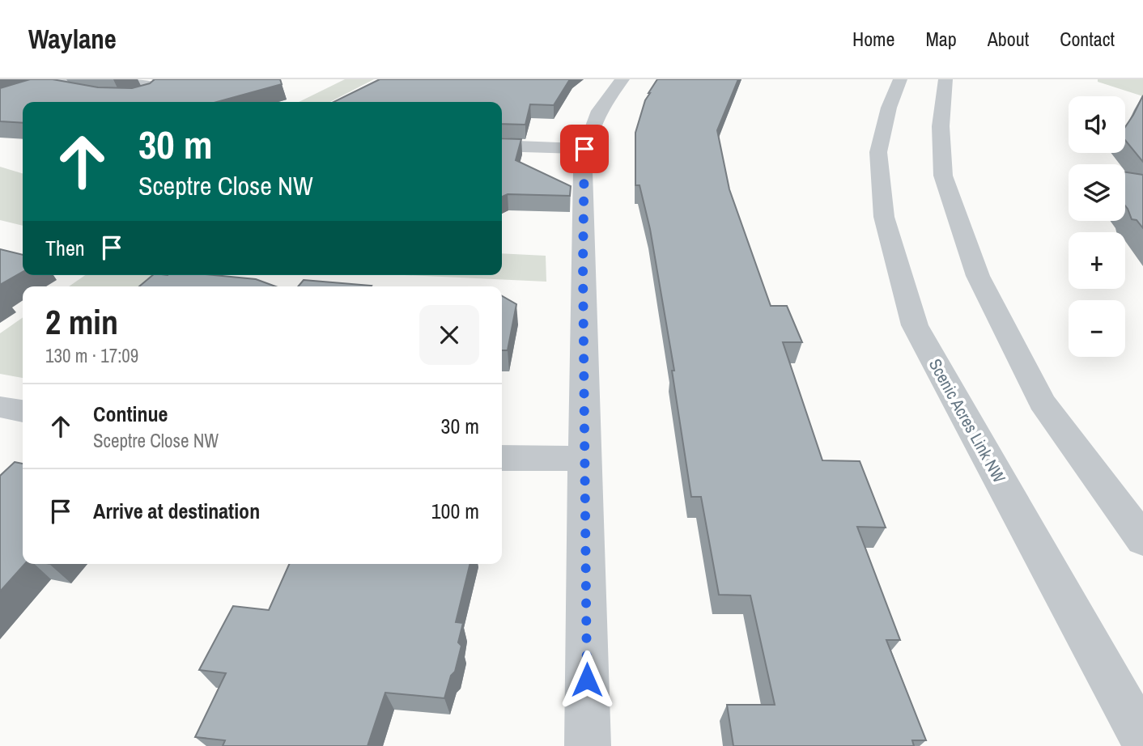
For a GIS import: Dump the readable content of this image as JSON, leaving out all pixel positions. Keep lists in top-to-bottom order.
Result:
{
  "streets": {
    "street": ["Scenic Acres Link NW"]
  },
  "page": {
    "header": "Waylane",
    "nav": [
      "Home",
      "Map",
      "About",
      "Contact"
    ],
    "map_buttons": ["+", "−"],
    "turn": ["30 m", "Sceptre Close NW"],
    "then": "Then",
    "heading": ["2 min", "130 m · 17:09"],
    "list": [
      {
        "name": "Continue",
        "note": "Sceptre Close NW",
        "value": "30 m"
      },
      {
        "name": "Arrive at destination",
        "value": "100 m"
      }
    ]
  }
}
